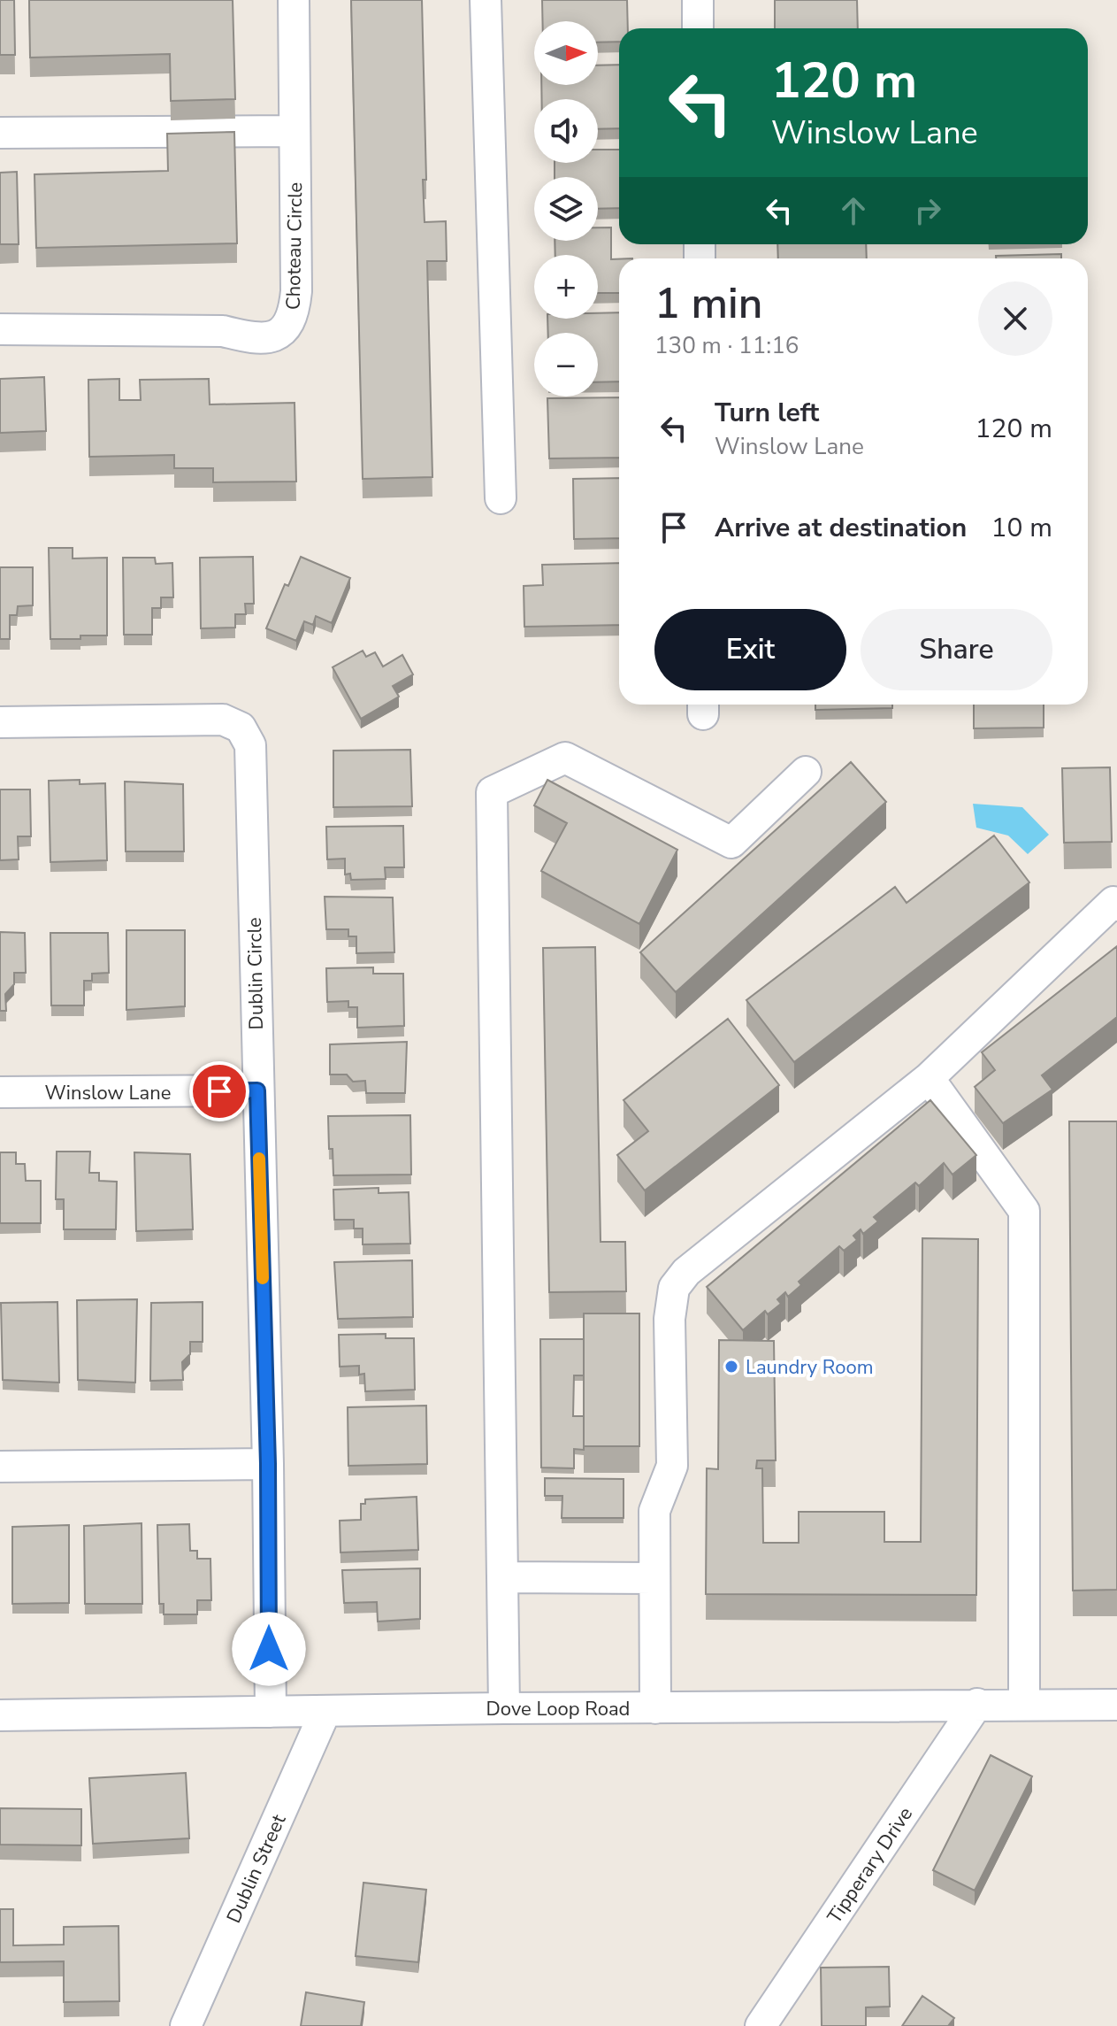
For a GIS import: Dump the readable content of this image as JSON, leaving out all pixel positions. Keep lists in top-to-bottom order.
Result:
{
  "streets": {
    "street": [
      "Choteau Circle",
      "Dublin Circle",
      "Winslow Lane",
      "Dove Loop Road",
      "Tipperary Drive",
      "Dublin Street"
    ]
  },
  "crossings": [
    ["Dublin Circle", "Winslow Lane"],
    ["Dublin Circle", "Dove Loop Road"],
    ["Dove Loop Road", "Tipperary Drive"],
    ["Dove Loop Road", "Dublin Street"]
  ],
  "places": ["Laundry Room"],
  "north": "right",
  "page": {
    "map_buttons": ["+", "−"],
    "turn": ["120 m", "Winslow Lane"],
    "heading": ["1 min", "130 m · 11:16"],
    "list": [
      {
        "name": "Turn left",
        "note": "Winslow Lane",
        "value": "120 m"
      },
      {
        "name": "Arrive at destination",
        "value": "10 m"
      }
    ],
    "buttons": ["Exit", "Share"]
  }
}
